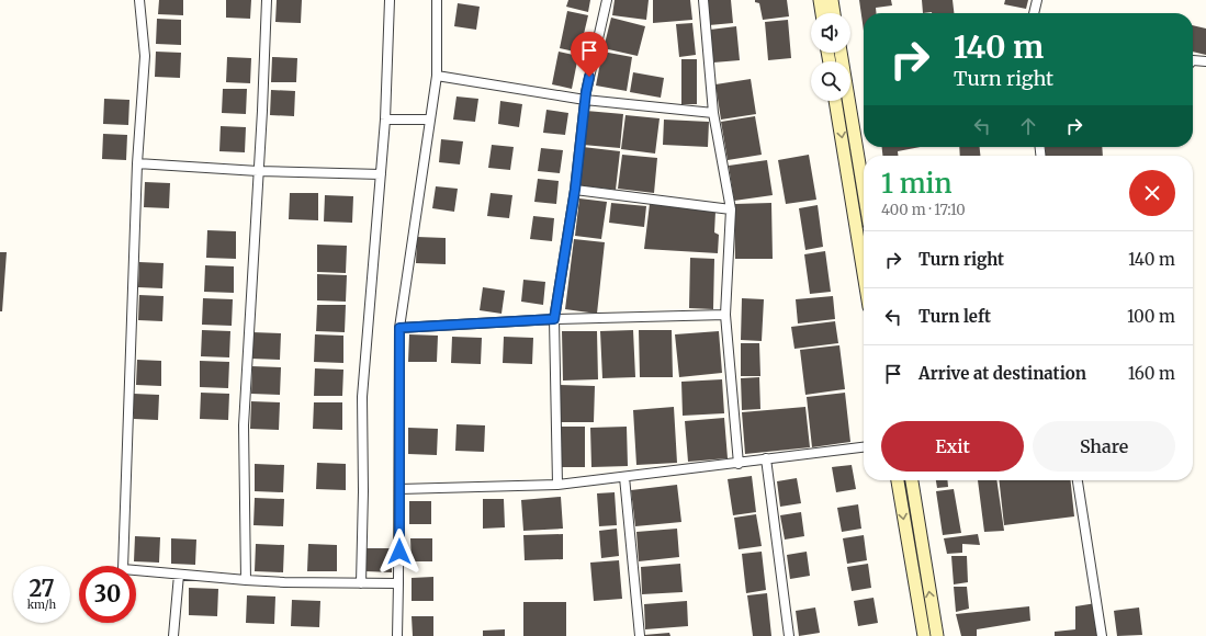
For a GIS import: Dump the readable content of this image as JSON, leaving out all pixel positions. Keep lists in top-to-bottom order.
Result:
{
  "page": {
    "turn": ["140 m", "Turn right"],
    "heading": ["1 min", "400 m · 17:10"],
    "list": [
      {
        "name": "Turn right",
        "value": "140 m"
      },
      {
        "name": "Turn left",
        "value": "100 m"
      },
      {
        "name": "Arrive at destination",
        "value": "160 m"
      }
    ],
    "buttons": ["Exit", "Share"],
    "speed": "27 km/h",
    "limit": "30"
  }
}
